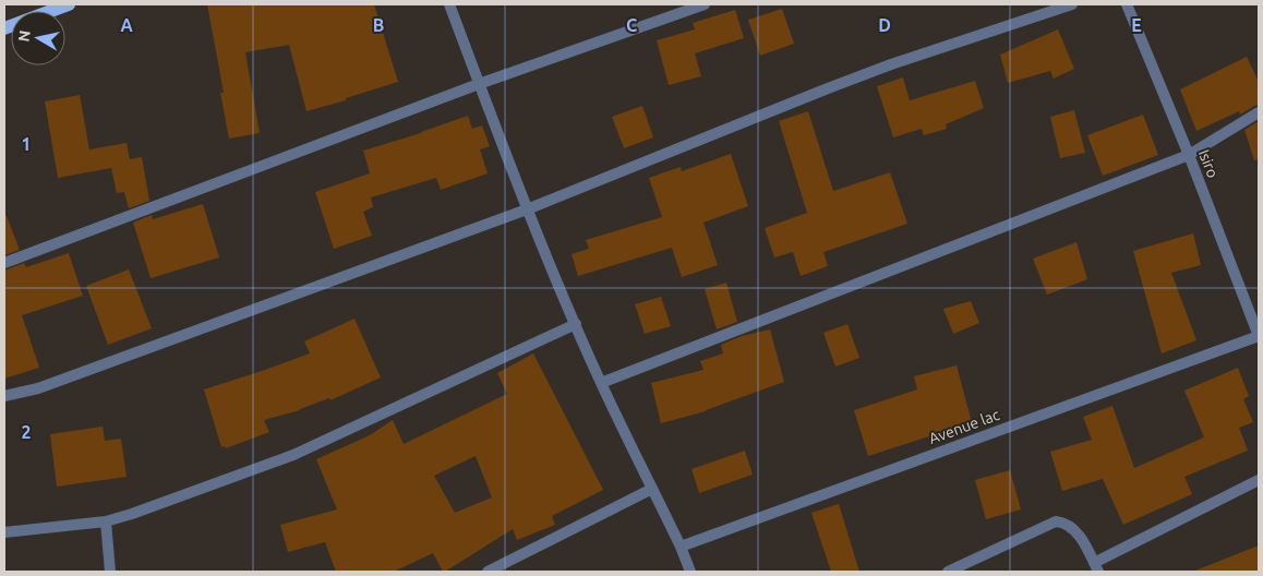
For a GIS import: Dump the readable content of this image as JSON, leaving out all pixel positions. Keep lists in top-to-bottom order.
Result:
{
  "streets": {
    "street": ["Isiro", "Avenue lac"]
  },
  "crossings": [
    ["Isiro", "Avenue lac"]
  ],
  "north": "left",
  "grid": {
    "columns": [
      "A",
      "B",
      "C",
      "D",
      "E"
    ],
    "rows": ["1", "2"]
  }
}
